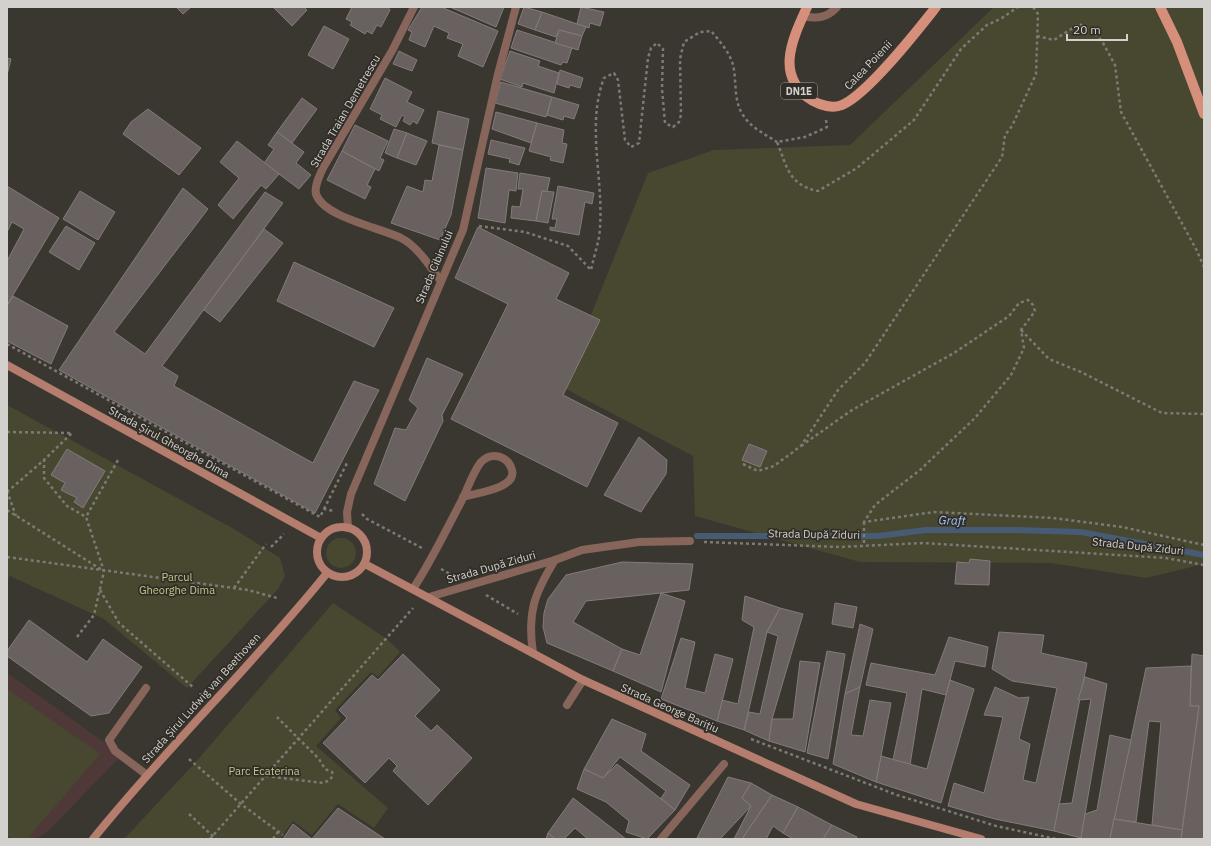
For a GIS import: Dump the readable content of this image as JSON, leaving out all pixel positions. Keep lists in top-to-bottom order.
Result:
{
  "streets": {
    "main road": ["Calea Poienii", "DN1E"],
    "street": [
      "Strada Traian Demetrescu",
      "Strada Cibinului",
      "Strada Șirul Gheorghe Dima",
      "Strada După Ziduri",
      "Strada Șirul Ludwig van Beethoven",
      "Strada George Barițiu"
    ]
  },
  "crossings": [
    ["Calea Poienii", "DN1E"],
    ["Strada Traian Demetrescu", "Strada Cibinului"],
    ["Strada Cibinului", "Strada Șirul Gheorghe Dima"],
    ["Strada Cibinului", "Strada Șirul Ludwig van Beethoven"],
    ["Strada Cibinului", "Strada George Barițiu"],
    ["Strada Șirul Gheorghe Dima", "Strada Șirul Ludwig van Beethoven"],
    ["Strada Șirul Gheorghe Dima", "Strada George Barițiu"],
    ["Strada După Ziduri", "Strada George Barițiu"],
    ["Strada Șirul Ludwig van Beethoven", "Strada George Barițiu"]
  ],
  "water": ["Graft"],
  "parks": ["Parcul Gheorghe Dima", "Parc Ecaterina"],
  "scale_bar": "20 m"
}
